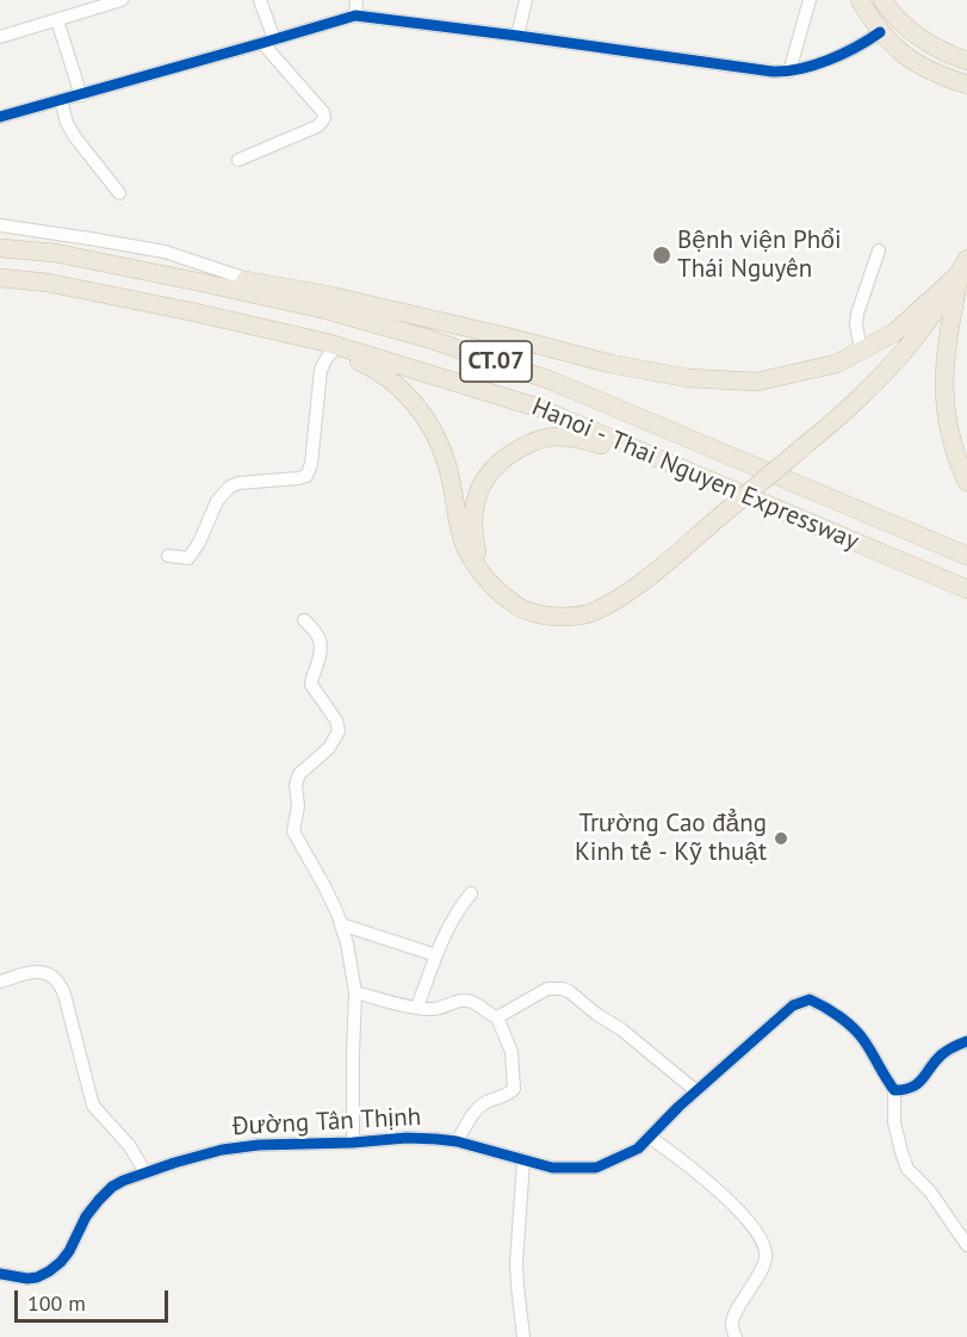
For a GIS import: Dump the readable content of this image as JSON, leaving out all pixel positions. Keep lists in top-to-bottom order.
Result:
{
  "streets": {
    "highway": ["CT.07", "Hanoi - Thai Nguyen Expressway"],
    "street": ["Đường Tân Thịnh"]
  },
  "places": ["Bệnh viện Phổi Thái Nguyên", "Trường Cao đẳng Kinh tế - Kỹ thuật"],
  "scale_bar": "100 m"
}
